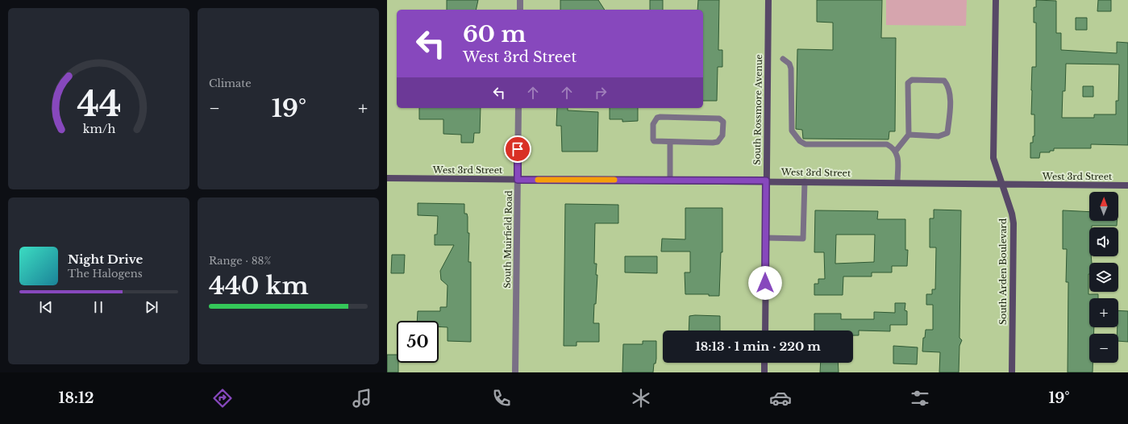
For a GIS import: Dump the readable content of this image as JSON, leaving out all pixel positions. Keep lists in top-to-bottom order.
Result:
{
  "streets": {
    "main road": ["South Rossmore Avenue", "West 3rd Street", "South Arden Boulevard"],
    "street": ["South Muirfield Road"]
  },
  "crossings": [
    ["South Rossmore Avenue", "West 3rd Street"],
    ["West 3rd Street", "South Muirfield Road"],
    ["West 3rd Street", "South Arden Boulevard"]
  ],
  "north": "top",
  "page": {
    "tile": [
      "Climate",
      ["Range · 88%", "440 km"]
    ],
    "turn": ["60 m", "West 3rd Street"],
    "heat": ["−", "19°", "+"],
    "map_buttons": ["+", "−"],
    "song": ["Night Drive", "The Halogens"],
    "limit": "50",
    "trip": "18:13 · 1 min · 220 m",
    "tabs": ["18:12", "19°"],
    "gauge": ["44", "km/h"]
  }
}
